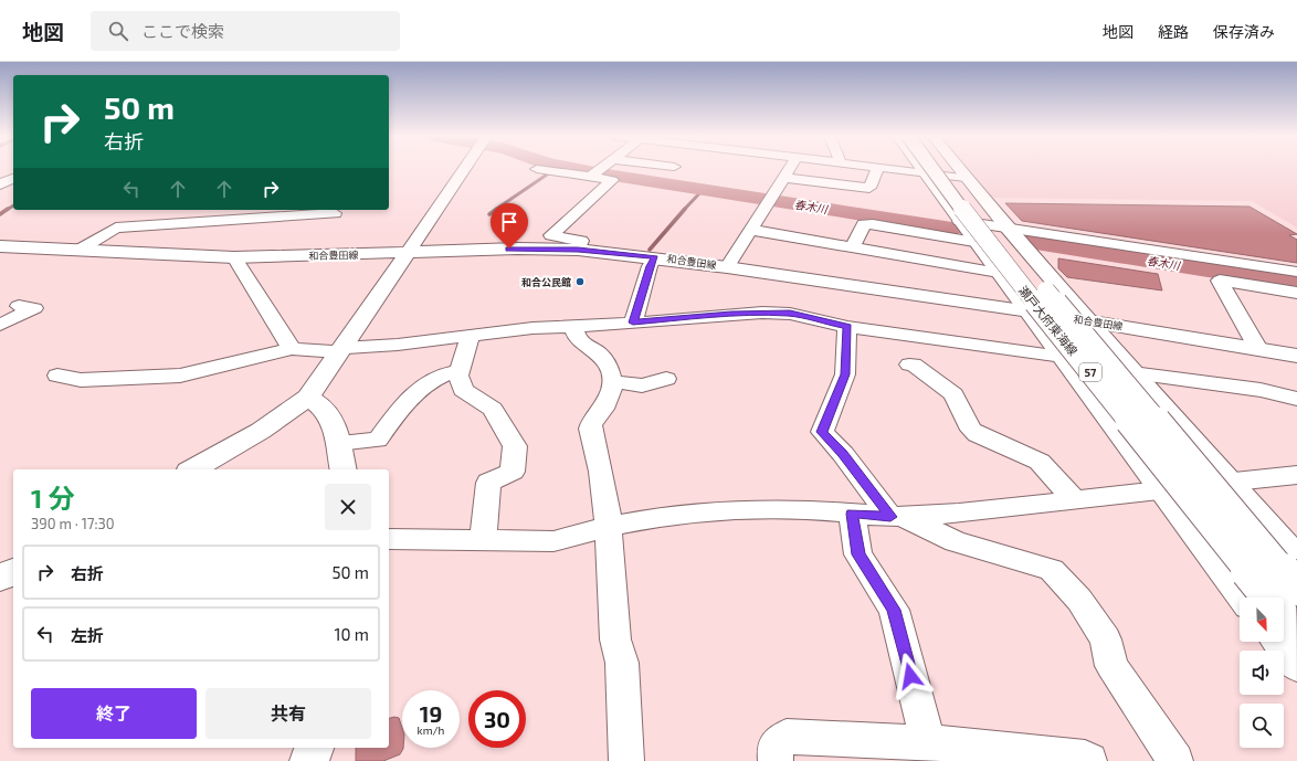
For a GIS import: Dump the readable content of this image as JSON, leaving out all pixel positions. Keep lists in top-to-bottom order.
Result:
{
  "streets": {
    "main road": ["和合豊田線", "瀬戸大府東海線", "57"]
  },
  "crossings": [
    ["和合豊田線", "57"]
  ],
  "water": ["春木川"],
  "places": ["和合公民館"],
  "north": "bottom right",
  "page": {
    "header": "地図",
    "search": "ここで検索",
    "nav": ["地図", "経路", "保存済み"],
    "turn": ["50 m", "右折"],
    "heading": ["1 分", "390 m · 17:30"],
    "list": [
      {
        "name": "右折",
        "value": "50 m"
      },
      {
        "name": "左折",
        "value": "10 m"
      }
    ],
    "buttons": ["終了", "共有"],
    "speed": "19 km/h",
    "limit": "30"
  }
}
